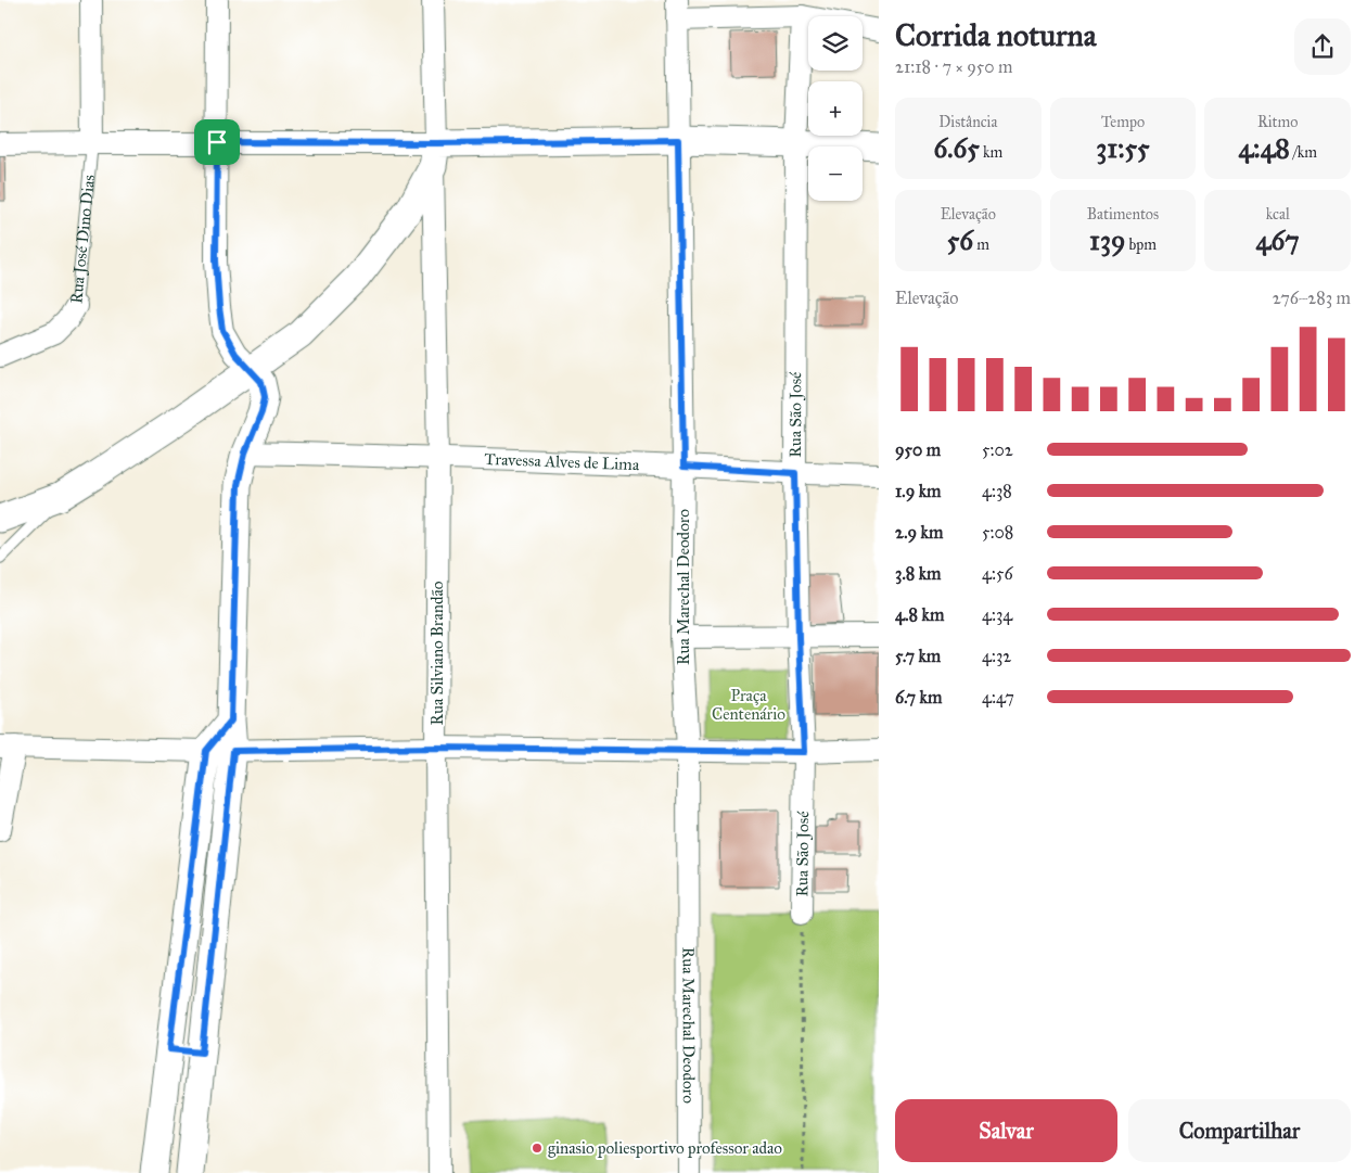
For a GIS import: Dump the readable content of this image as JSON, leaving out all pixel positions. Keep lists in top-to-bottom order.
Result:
{
  "streets": {
    "street": [
      "Rua José Dino Dias",
      "Rua São José",
      "Travessa Alves de Lima",
      "Rua Marechal Deodoro",
      "Rua Silviano Brandão"
    ]
  },
  "crossings": [
    ["Rua São José", "Travessa Alves de Lima"],
    ["Travessa Alves de Lima", "Rua Marechal Deodoro"],
    ["Travessa Alves de Lima", "Rua Silviano Brandão"]
  ],
  "parks": ["Praça Centenário"],
  "places": ["ginasio poliesportivo professor adao"],
  "page": {
    "heading": ["Corrida noturna", "21:18 · 7 × 950 m"],
    "map_buttons": ["+", "−"],
    "stats": [
      ["Distância", "6.65 km"],
      ["Tempo", "31:55"],
      ["Ritmo", "4:48 /km"],
      ["Elevação", "56 m"],
      ["Batimentos", "139 bpm"],
      ["kcal", "467"]
    ],
    "chart": ["Elevação", "276–283 m"],
    "list": [
      {
        "name": "950 m",
        "note": "5:02"
      },
      {
        "name": "1.9 km",
        "note": "4:38"
      },
      {
        "name": "2.9 km",
        "note": "5:08"
      },
      {
        "name": "3.8 km",
        "note": "4:56"
      },
      {
        "name": "4.8 km",
        "note": "4:34"
      },
      {
        "name": "5.7 km",
        "note": "4:32"
      },
      {
        "name": "6.7 km",
        "note": "4:47"
      }
    ],
    "buttons": ["Salvar", "Compartilhar"]
  }
}
